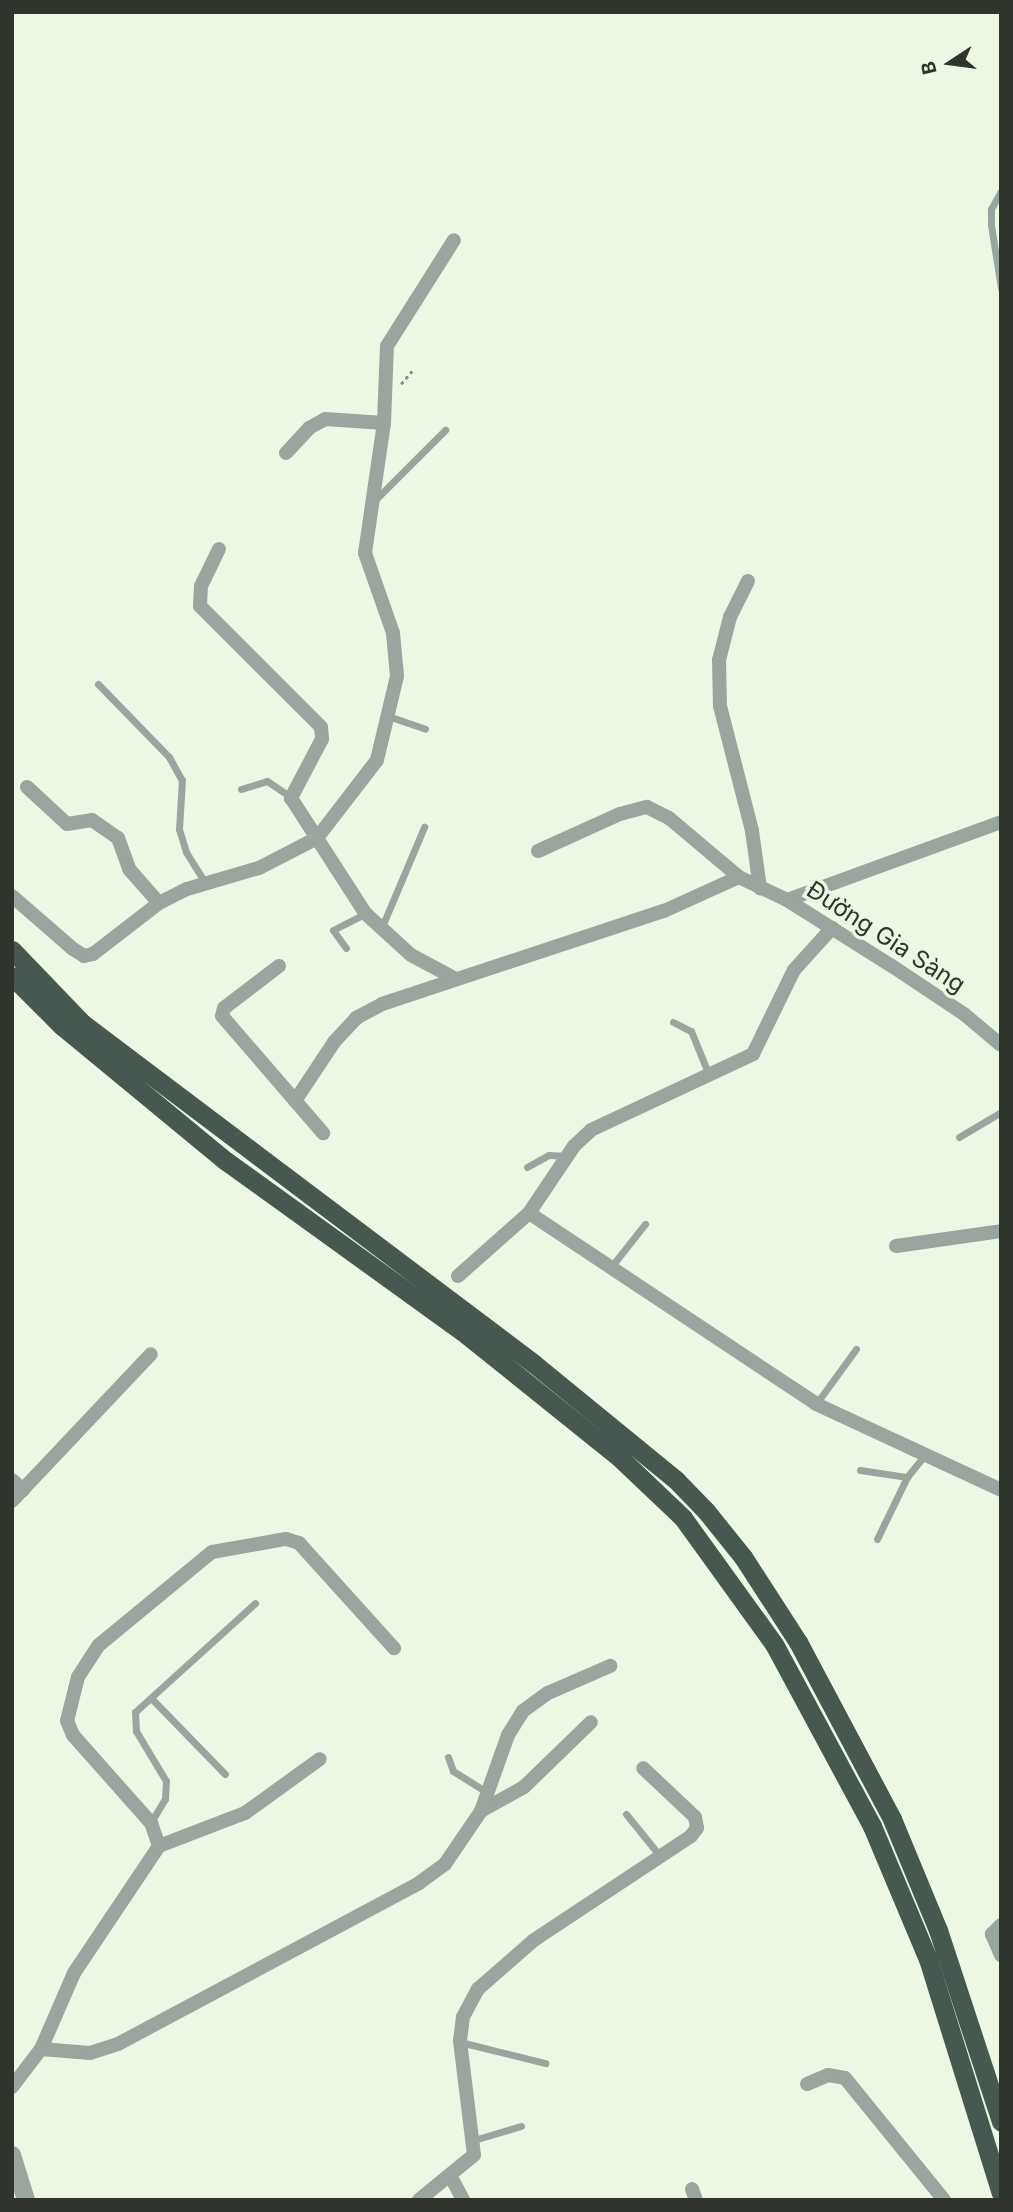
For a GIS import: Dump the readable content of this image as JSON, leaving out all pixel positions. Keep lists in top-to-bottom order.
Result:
{
  "streets": {
    "street": ["Đường Gia Sàng"]
  },
  "north": "left"
}
